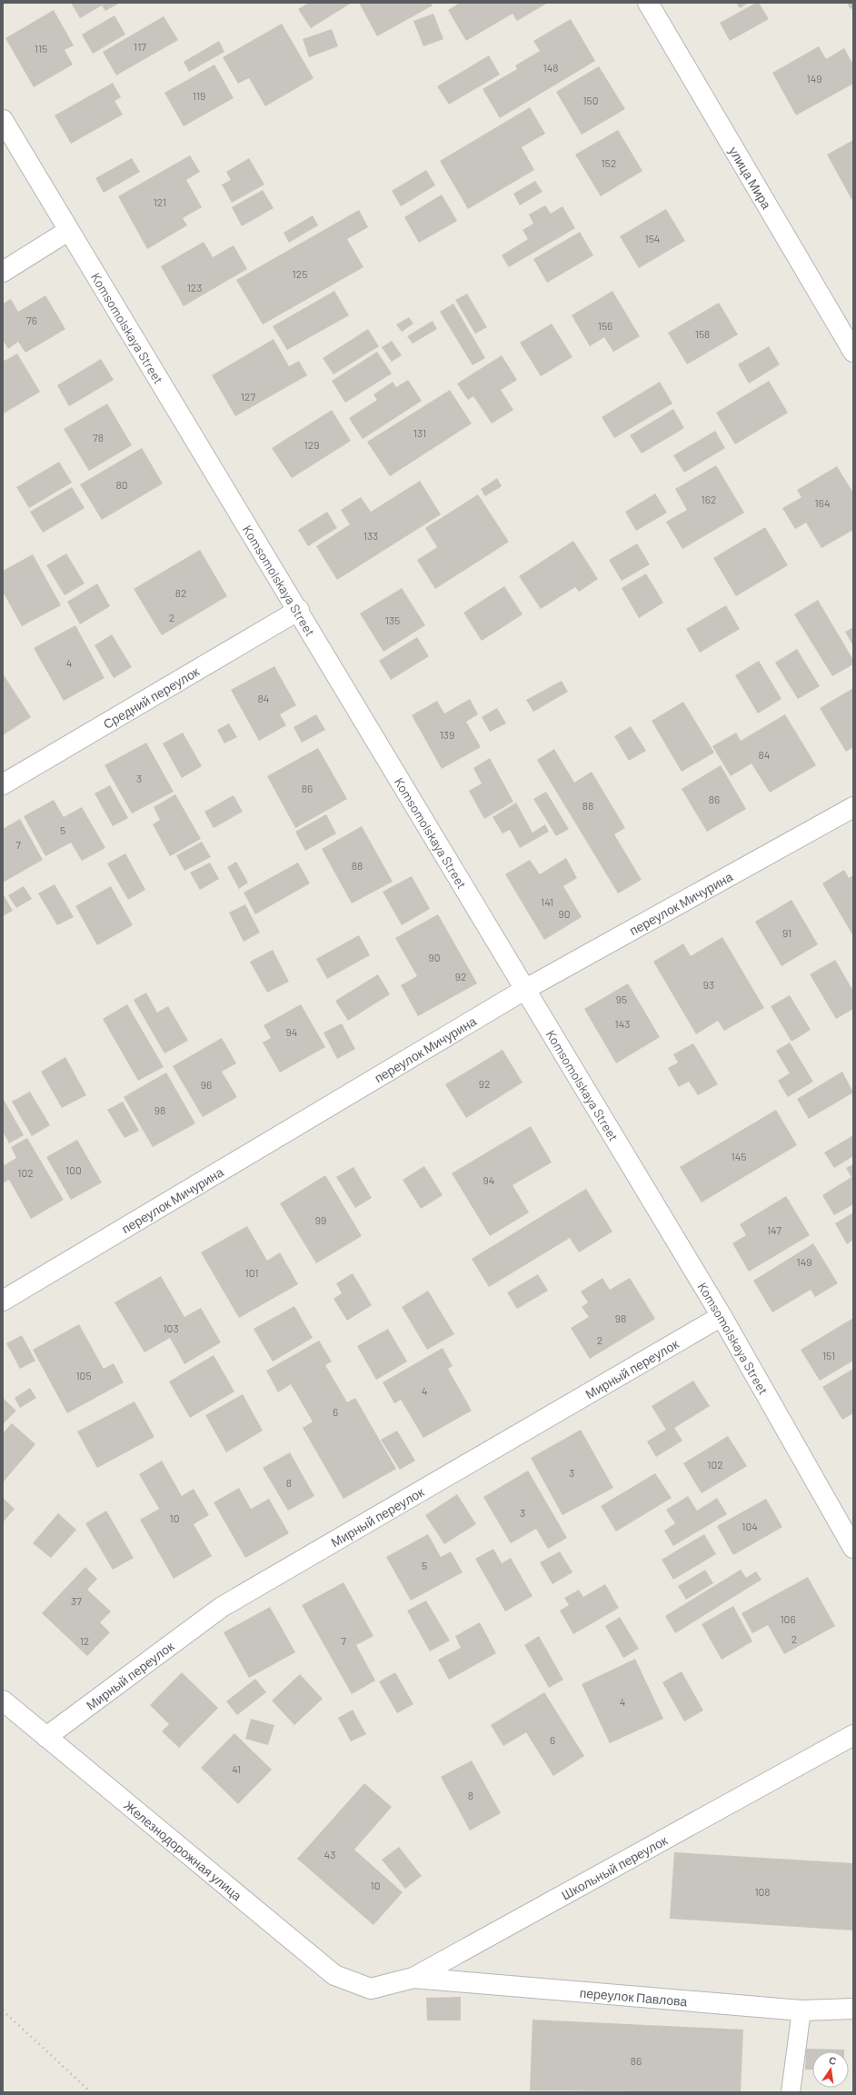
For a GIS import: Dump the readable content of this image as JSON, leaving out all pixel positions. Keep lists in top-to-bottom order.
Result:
{
  "streets": {
    "street": [
      "улица Мира",
      "Komsomolskaya Street",
      "Средний переулок",
      "переулок Мичурина",
      "Мирный переулок",
      "Железнодорожная улица",
      "Школьный переулок",
      "переулок Павлова"
    ]
  },
  "crossings": [
    ["Komsomolskaya Street", "Средний переулок"],
    ["Komsomolskaya Street", "переулок Мичурина"],
    ["Komsomolskaya Street", "Мирный переулок"],
    ["Мирный переулок", "Железнодорожная улица"],
    ["Железнодорожная улица", "Школьный переулок"],
    ["Школьный переулок", "переулок Павлова"]
  ],
  "house_numbers": [
    "117",
    "115",
    "148",
    "149",
    "119",
    "150",
    "152",
    "121",
    "154",
    "125",
    "123",
    "76",
    "156",
    "158",
    "127",
    "131",
    "78",
    "129",
    "80",
    "162",
    "164",
    "133",
    "82",
    "2",
    "135",
    "4",
    "84",
    "139",
    "84",
    "3",
    "86",
    "86",
    "88",
    "5",
    "7",
    "88",
    "141",
    "90",
    "91",
    "90",
    "92",
    "93",
    "95",
    "143",
    "94",
    "92",
    "96",
    "98",
    "145",
    "100",
    "102",
    "94",
    "99",
    "147",
    "149",
    "101",
    "98",
    "103",
    "2",
    "151",
    "105",
    "4",
    "6",
    "102",
    "3",
    "8",
    "3",
    "10",
    "104",
    "5",
    "37",
    "106",
    "2",
    "12",
    "7",
    "4",
    "6",
    "41",
    "8",
    "43",
    "10",
    "108",
    "86"
  ],
  "north": "top"
}
